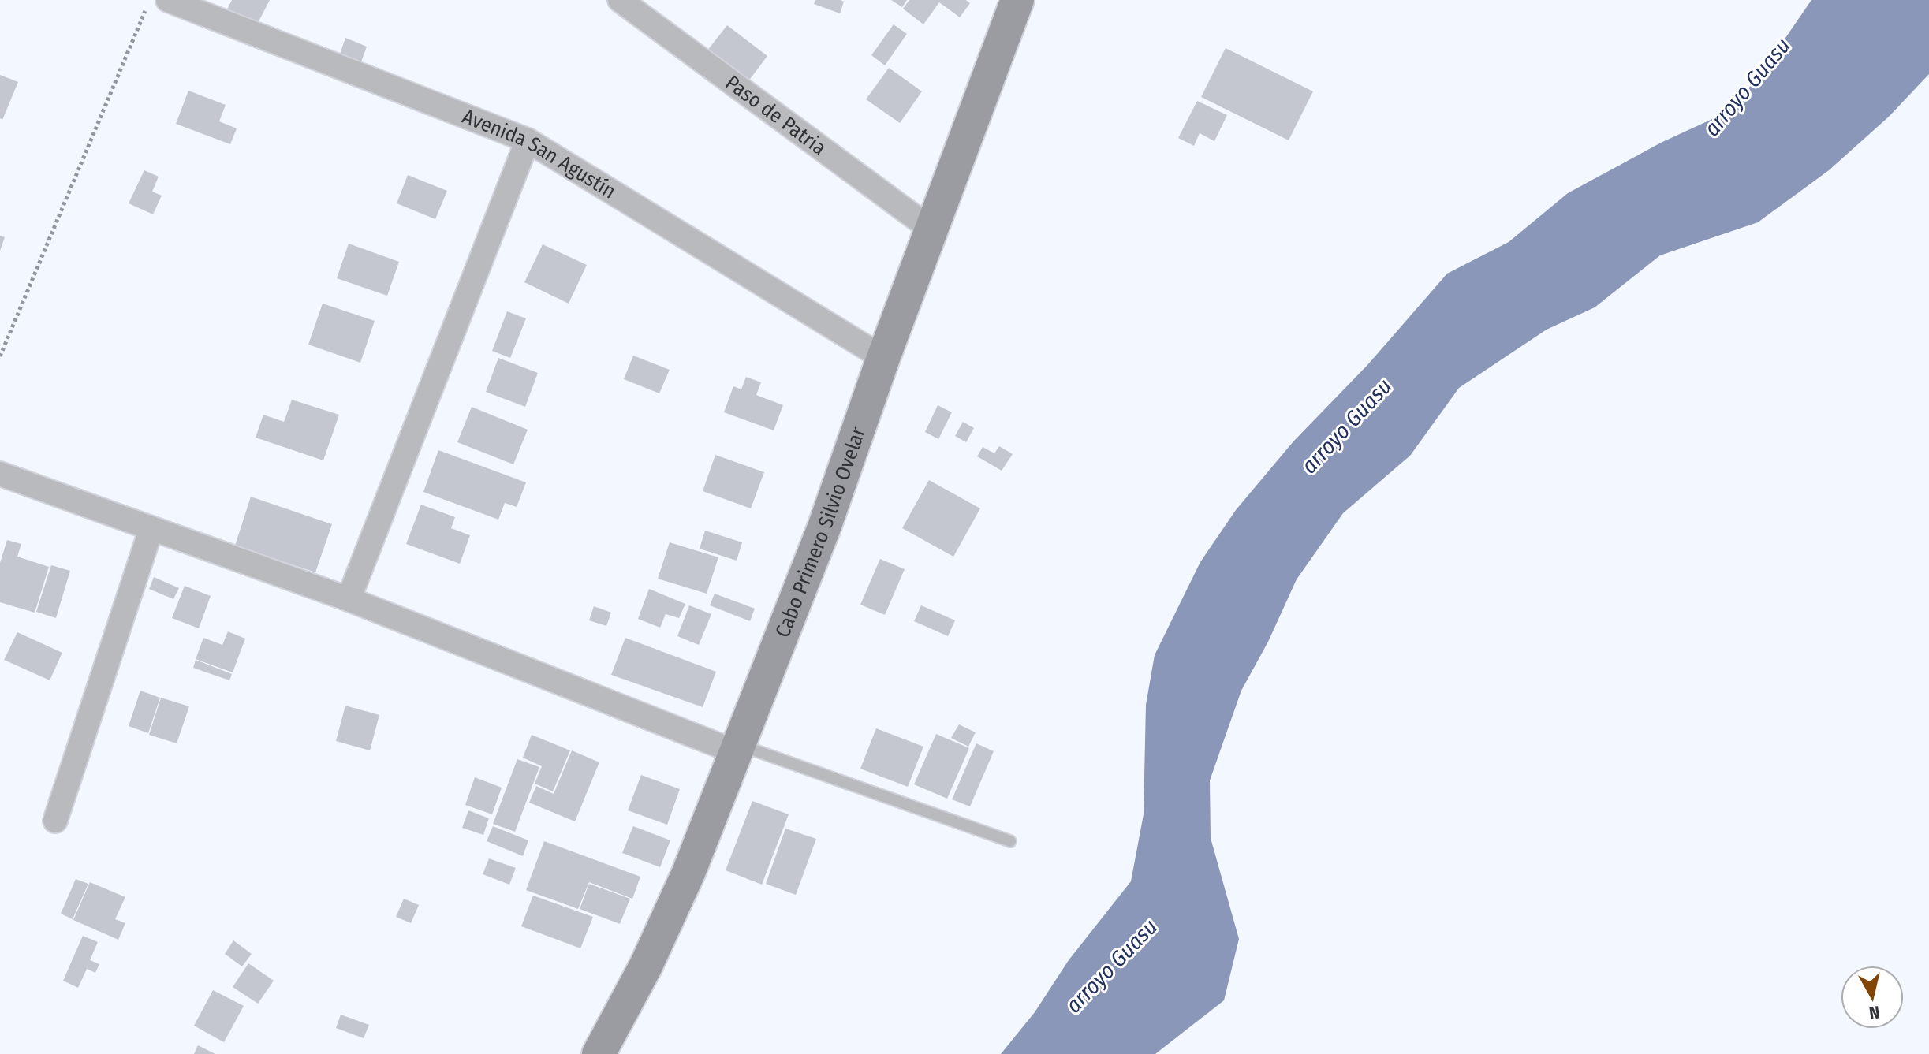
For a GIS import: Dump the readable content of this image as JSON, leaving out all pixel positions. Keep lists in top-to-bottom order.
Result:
{
  "streets": {
    "main road": ["Cabo Primero Silvio Ovelar"],
    "street": ["Paso de Patria", "Avenida San Agustín"]
  },
  "crossings": [
    ["Paso de Patria", "Cabo Primero Silvio Ovelar"],
    ["Avenida San Agustín", "Cabo Primero Silvio Ovelar"]
  ],
  "water": ["arroyo Guasu"],
  "north": "bottom"
}
